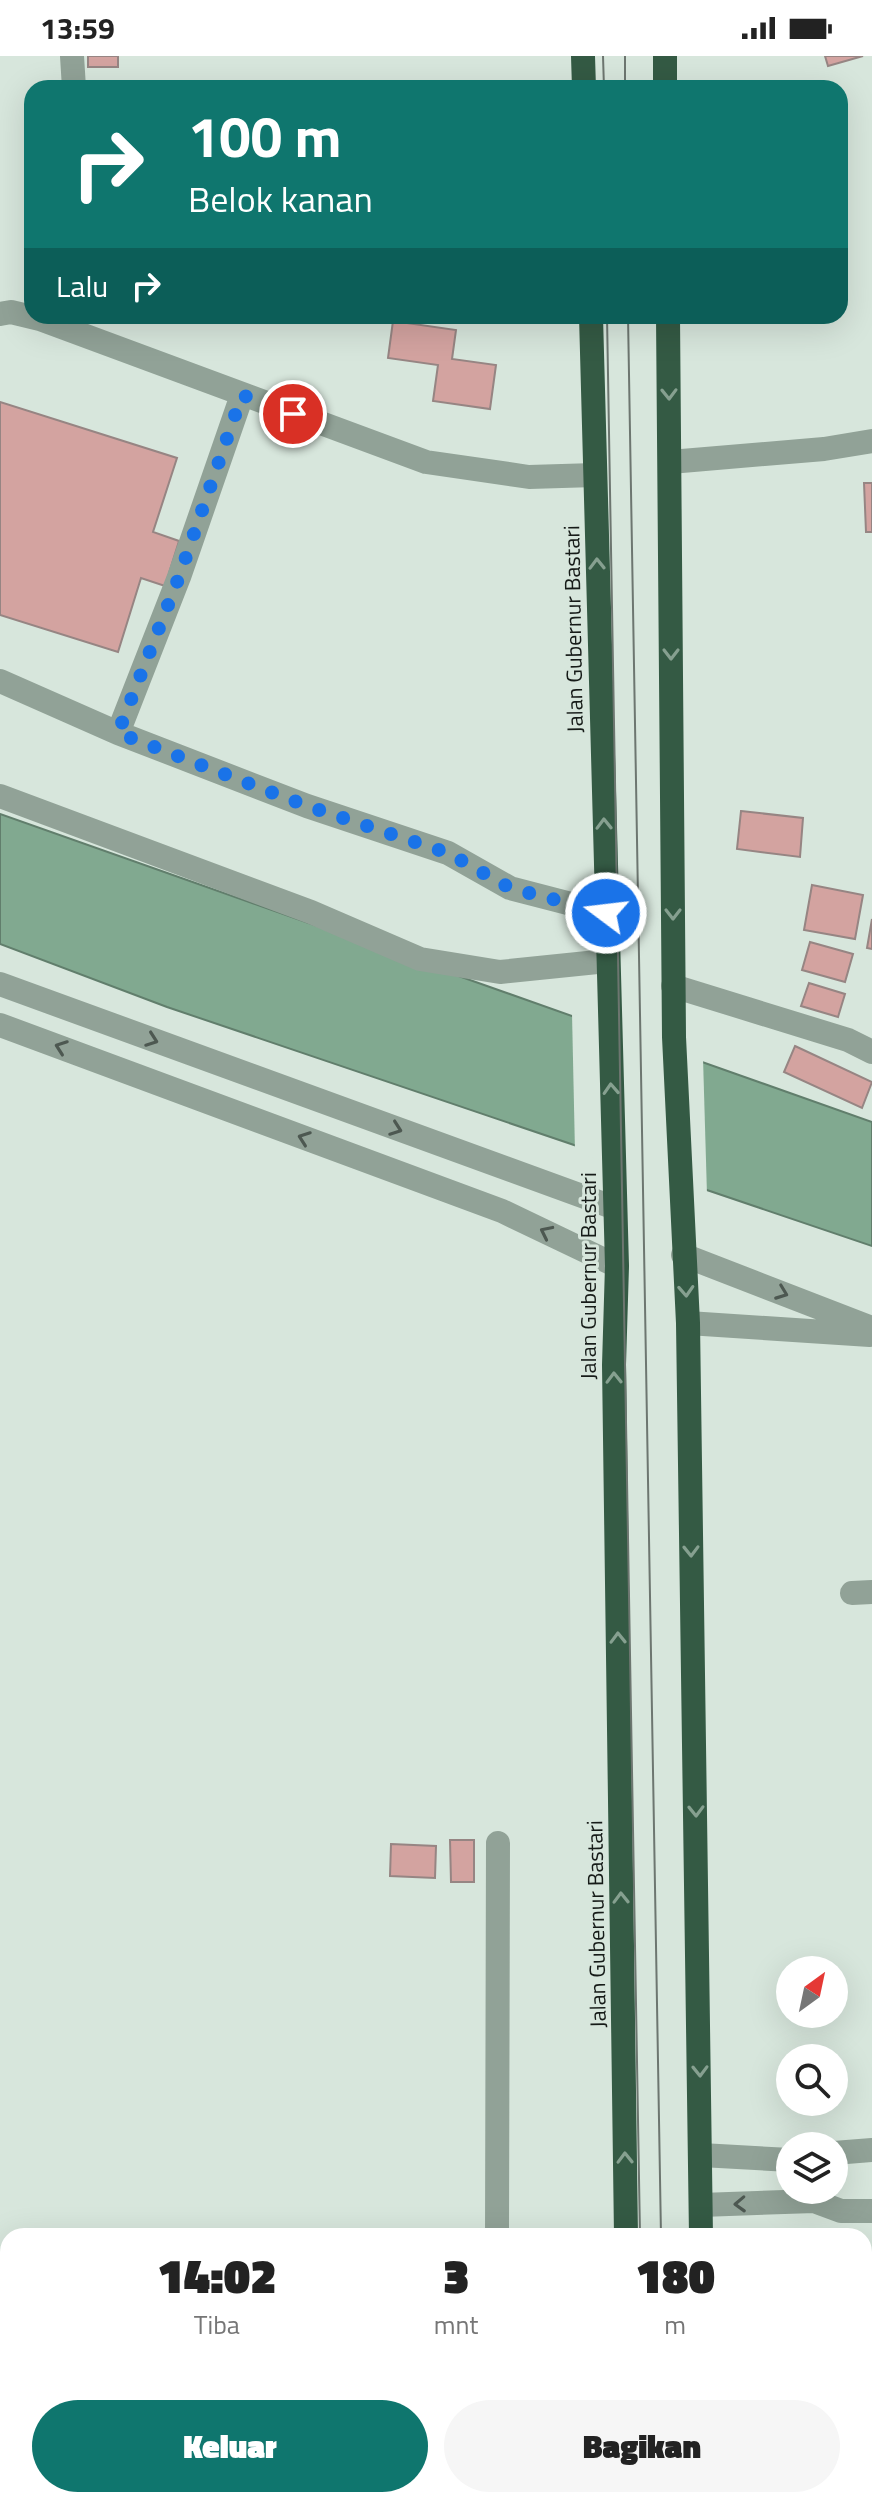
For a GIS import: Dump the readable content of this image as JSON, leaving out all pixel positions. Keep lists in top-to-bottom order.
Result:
{
  "streets": {
    "highway": ["Jalan Gubernur Bastari"]
  },
  "north": "top right",
  "page": {
    "status": "13:59",
    "turn": ["100 m", "Belok kanan"],
    "then": "Lalu",
    "eta": [
      "14:02",
      "Tiba",
      "3",
      "mnt",
      "180",
      "m"
    ],
    "buttons": ["Keluar", "Bagikan"]
  }
}
